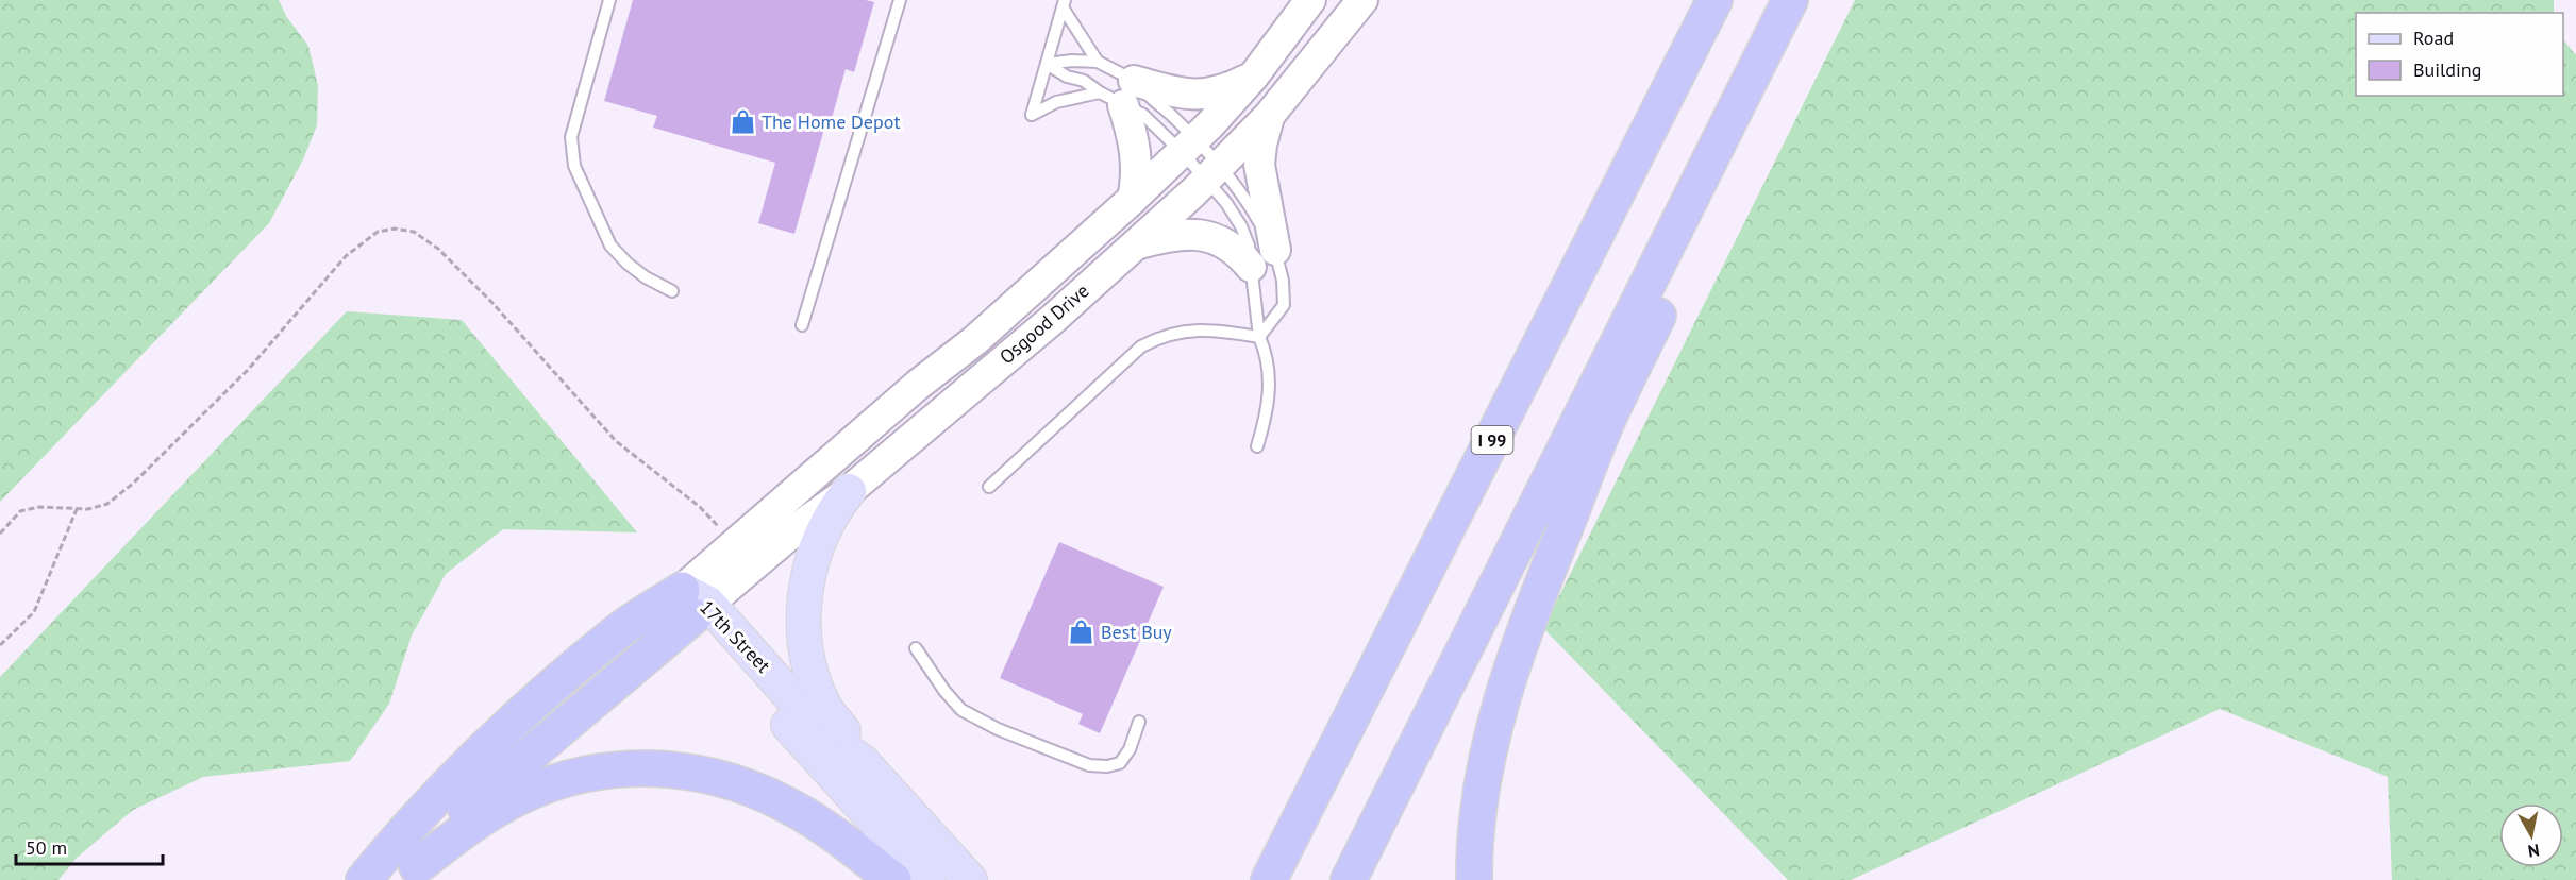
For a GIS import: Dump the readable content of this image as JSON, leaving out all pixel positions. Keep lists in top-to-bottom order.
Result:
{
  "streets": {
    "highway": ["I 99"],
    "main road": ["Osgood Drive", "17th Street"]
  },
  "crossings": [
    ["Osgood Drive", "17th Street"]
  ],
  "places": {
    "shop": ["The Home Depot", "Best Buy"]
  },
  "legend": ["Road", "Building"],
  "scale_bar": "50 m",
  "north": "bottom"
}
